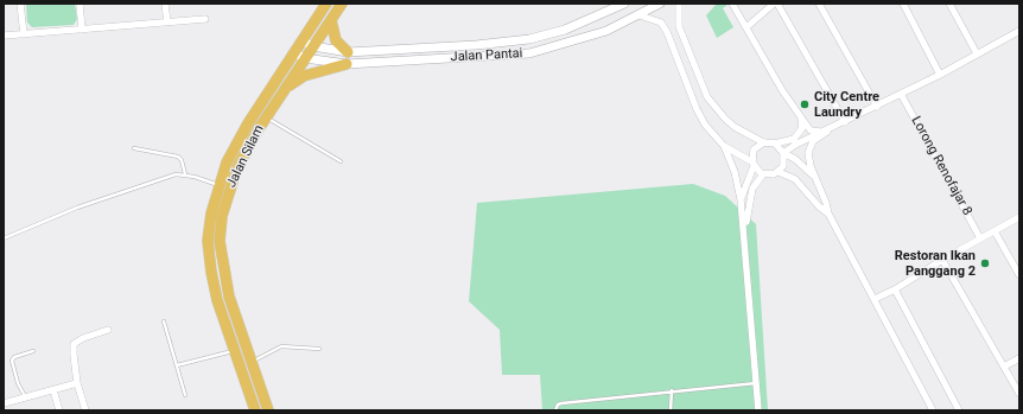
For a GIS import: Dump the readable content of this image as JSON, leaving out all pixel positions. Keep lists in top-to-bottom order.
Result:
{
  "streets": {
    "highway": ["Jalan Silam"],
    "street": ["Jalan Pantai", "Lorong Renofajar 8"]
  },
  "crossings": [
    ["Jalan Pantai", "Jalan Silam"]
  ],
  "places": ["City Centre Laundry", "Restoran Ikan Panggang 2"]
}
